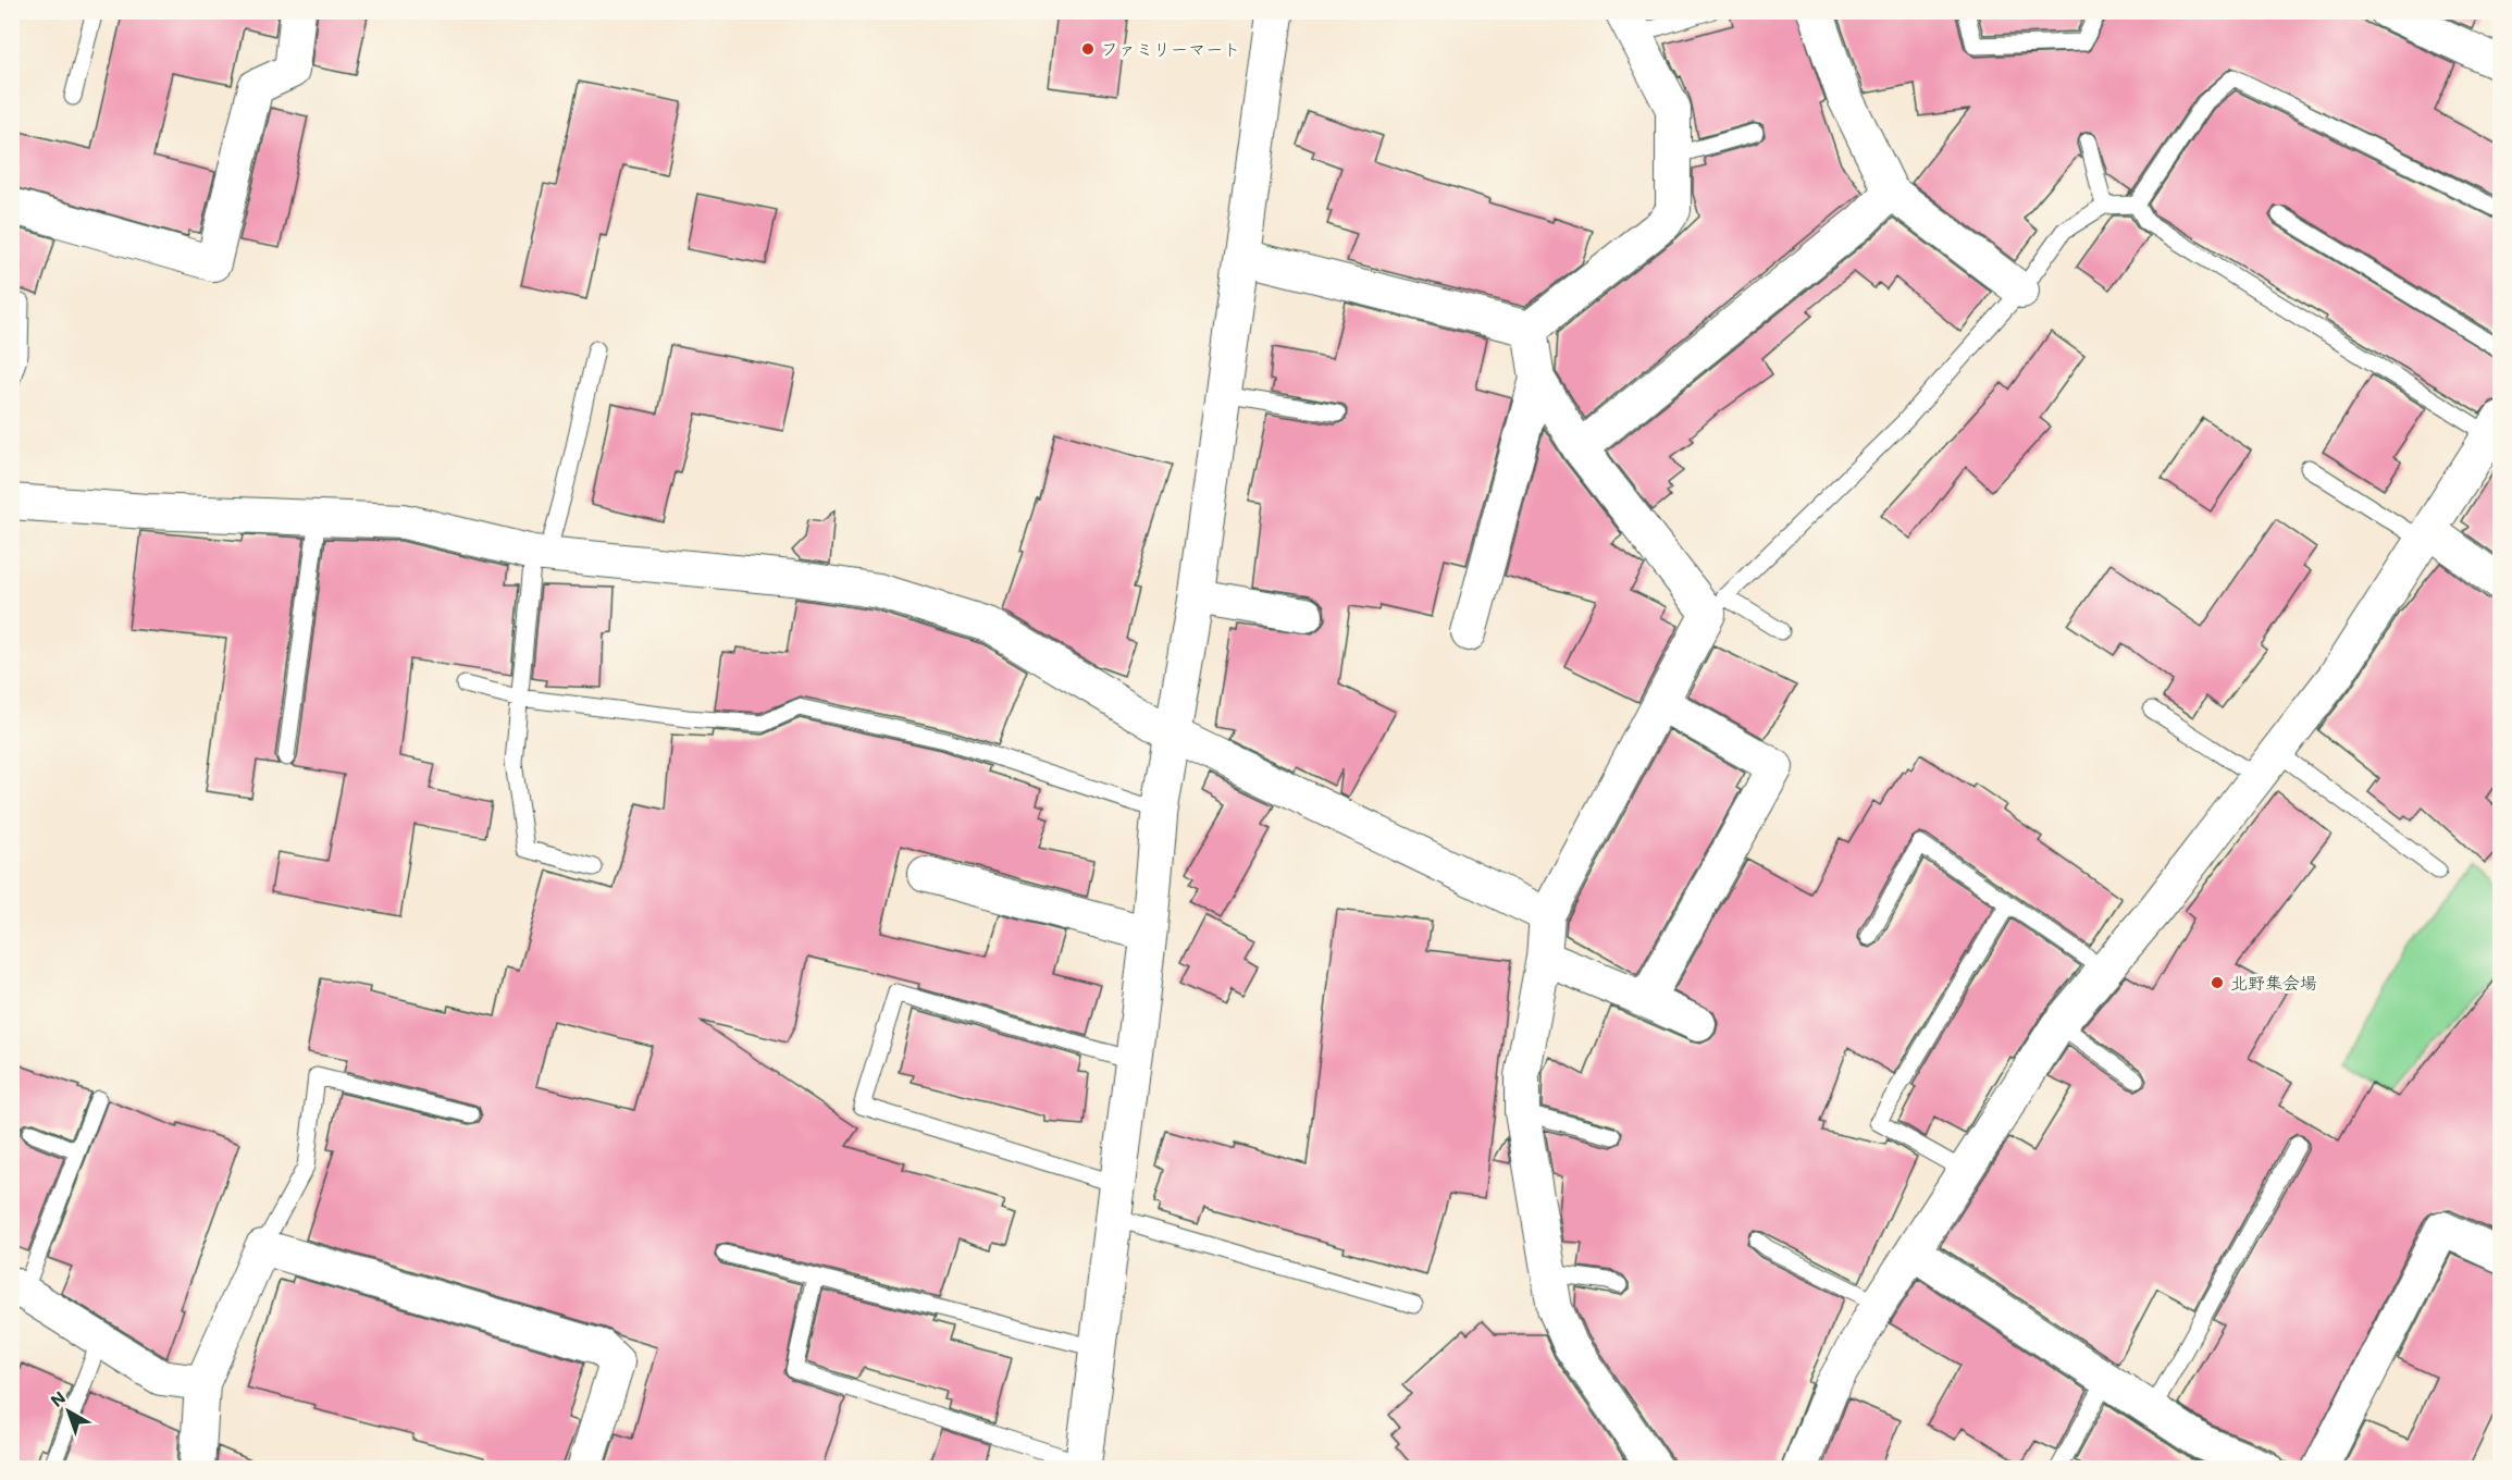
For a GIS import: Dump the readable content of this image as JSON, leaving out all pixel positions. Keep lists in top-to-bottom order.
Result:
{
  "places": ["ファミリーマート", "北野集会場"],
  "north": "top left"
}
